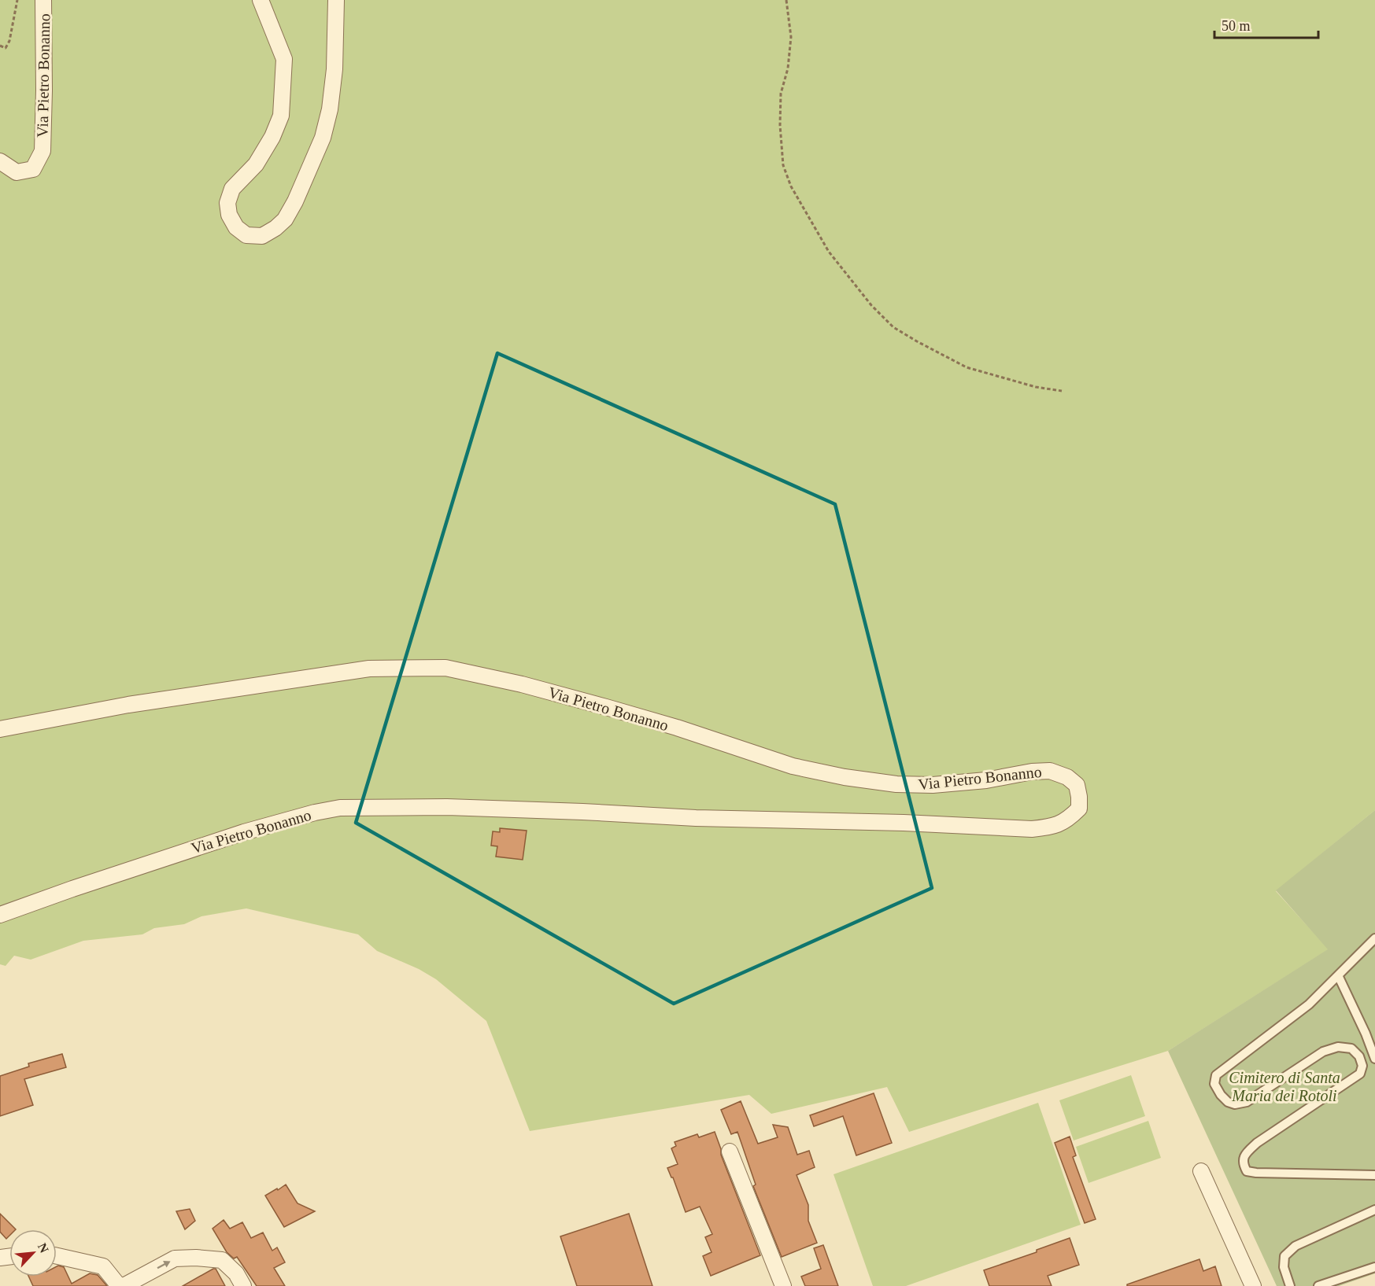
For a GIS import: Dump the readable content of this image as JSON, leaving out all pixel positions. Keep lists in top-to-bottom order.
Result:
{
  "streets": {
    "street": ["Via Pietro Bonanno"]
  },
  "parks": ["Cimitero di Santa Maria dei Rotoli"],
  "scale_bar": "50 m",
  "north": "top right"
}
